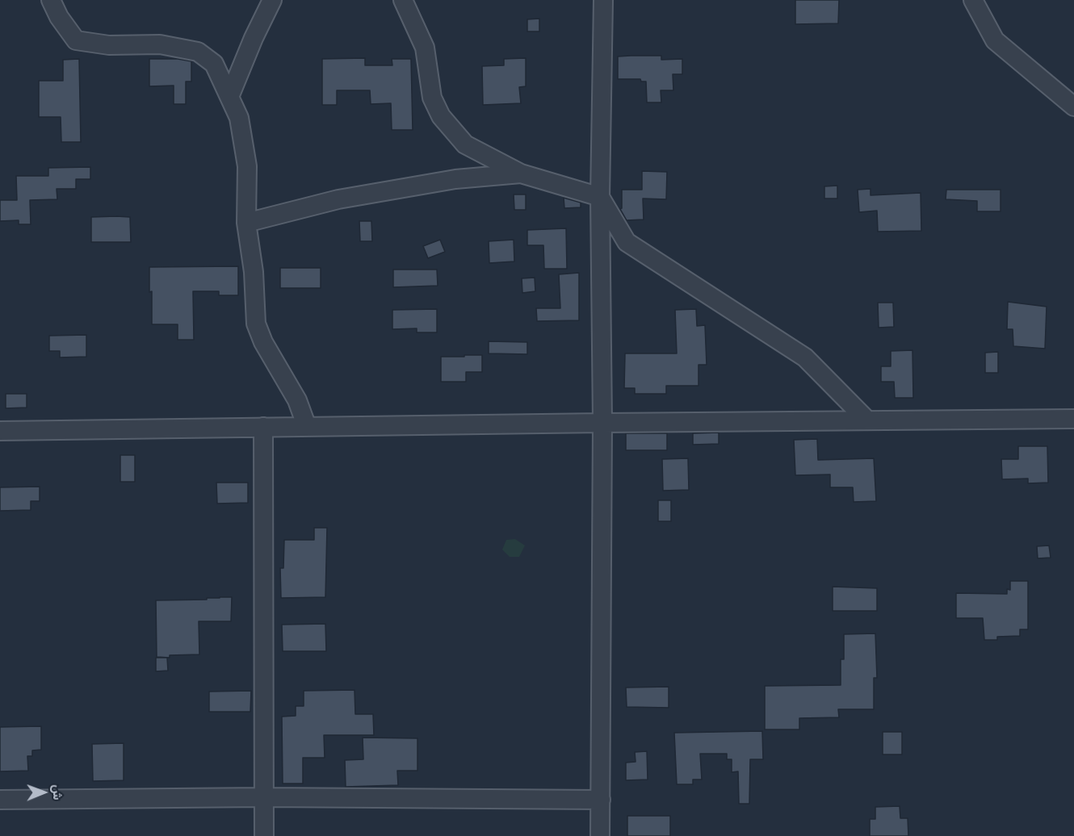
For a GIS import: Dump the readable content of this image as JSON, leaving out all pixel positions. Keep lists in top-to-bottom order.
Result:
{
  "north": "right"
}
